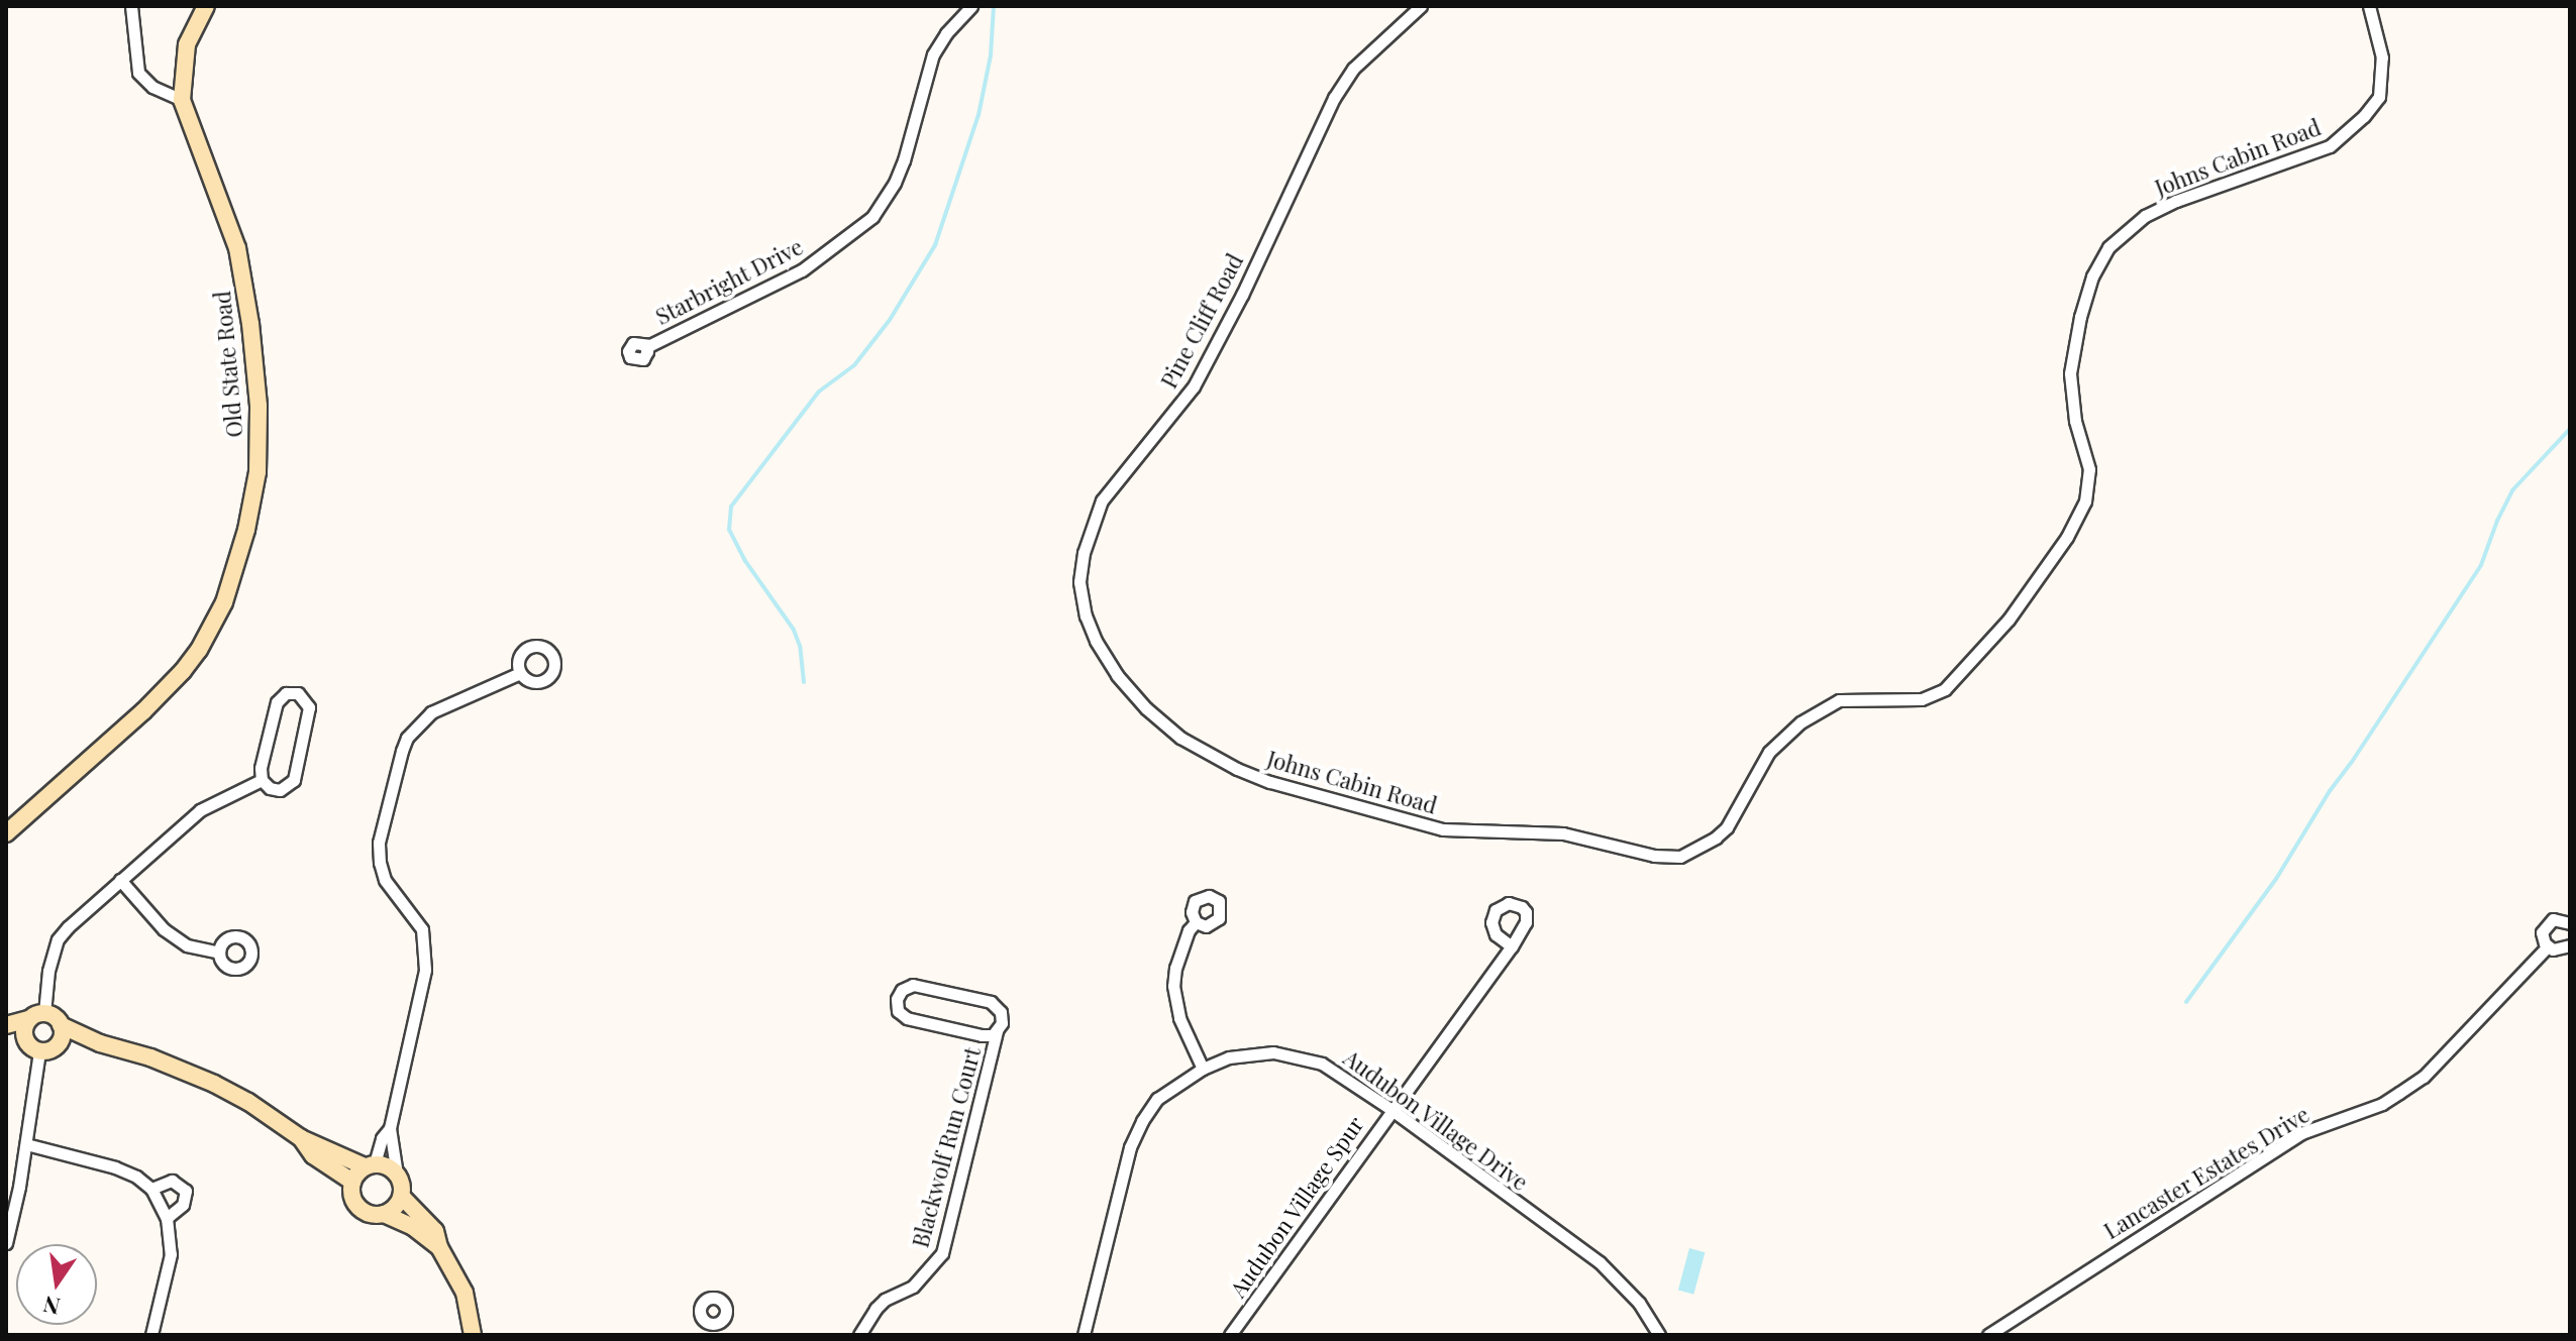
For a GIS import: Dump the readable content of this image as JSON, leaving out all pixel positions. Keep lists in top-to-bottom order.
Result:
{
  "streets": {
    "street": [
      "Johns Cabin Road",
      "Starbright Drive",
      "Pine Cliff Road",
      "Old State Road",
      "Audubon Village Drive",
      "Blackwolf Run Court",
      "Lancaster Estates Drive",
      "Audubon Village Spur"
    ]
  },
  "crossings": [
    ["Johns Cabin Road", "Pine Cliff Road"],
    ["Audubon Village Drive", "Audubon Village Spur"]
  ],
  "north": "bottom"
}
